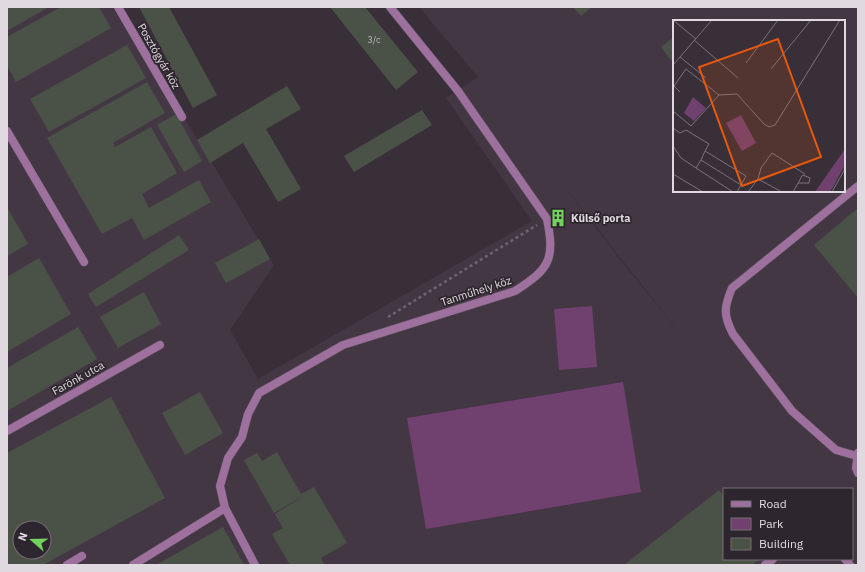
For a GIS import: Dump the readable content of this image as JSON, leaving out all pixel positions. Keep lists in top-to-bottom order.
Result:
{
  "streets": {
    "street": ["Posztógyár köz", "Tanműhely köz", "Farönk utca"]
  },
  "places": {
    "building": ["Külső porta"]
  },
  "house_numbers": ["3/c"],
  "legend": ["Road", "Park", "Building"],
  "north": "left"
}
